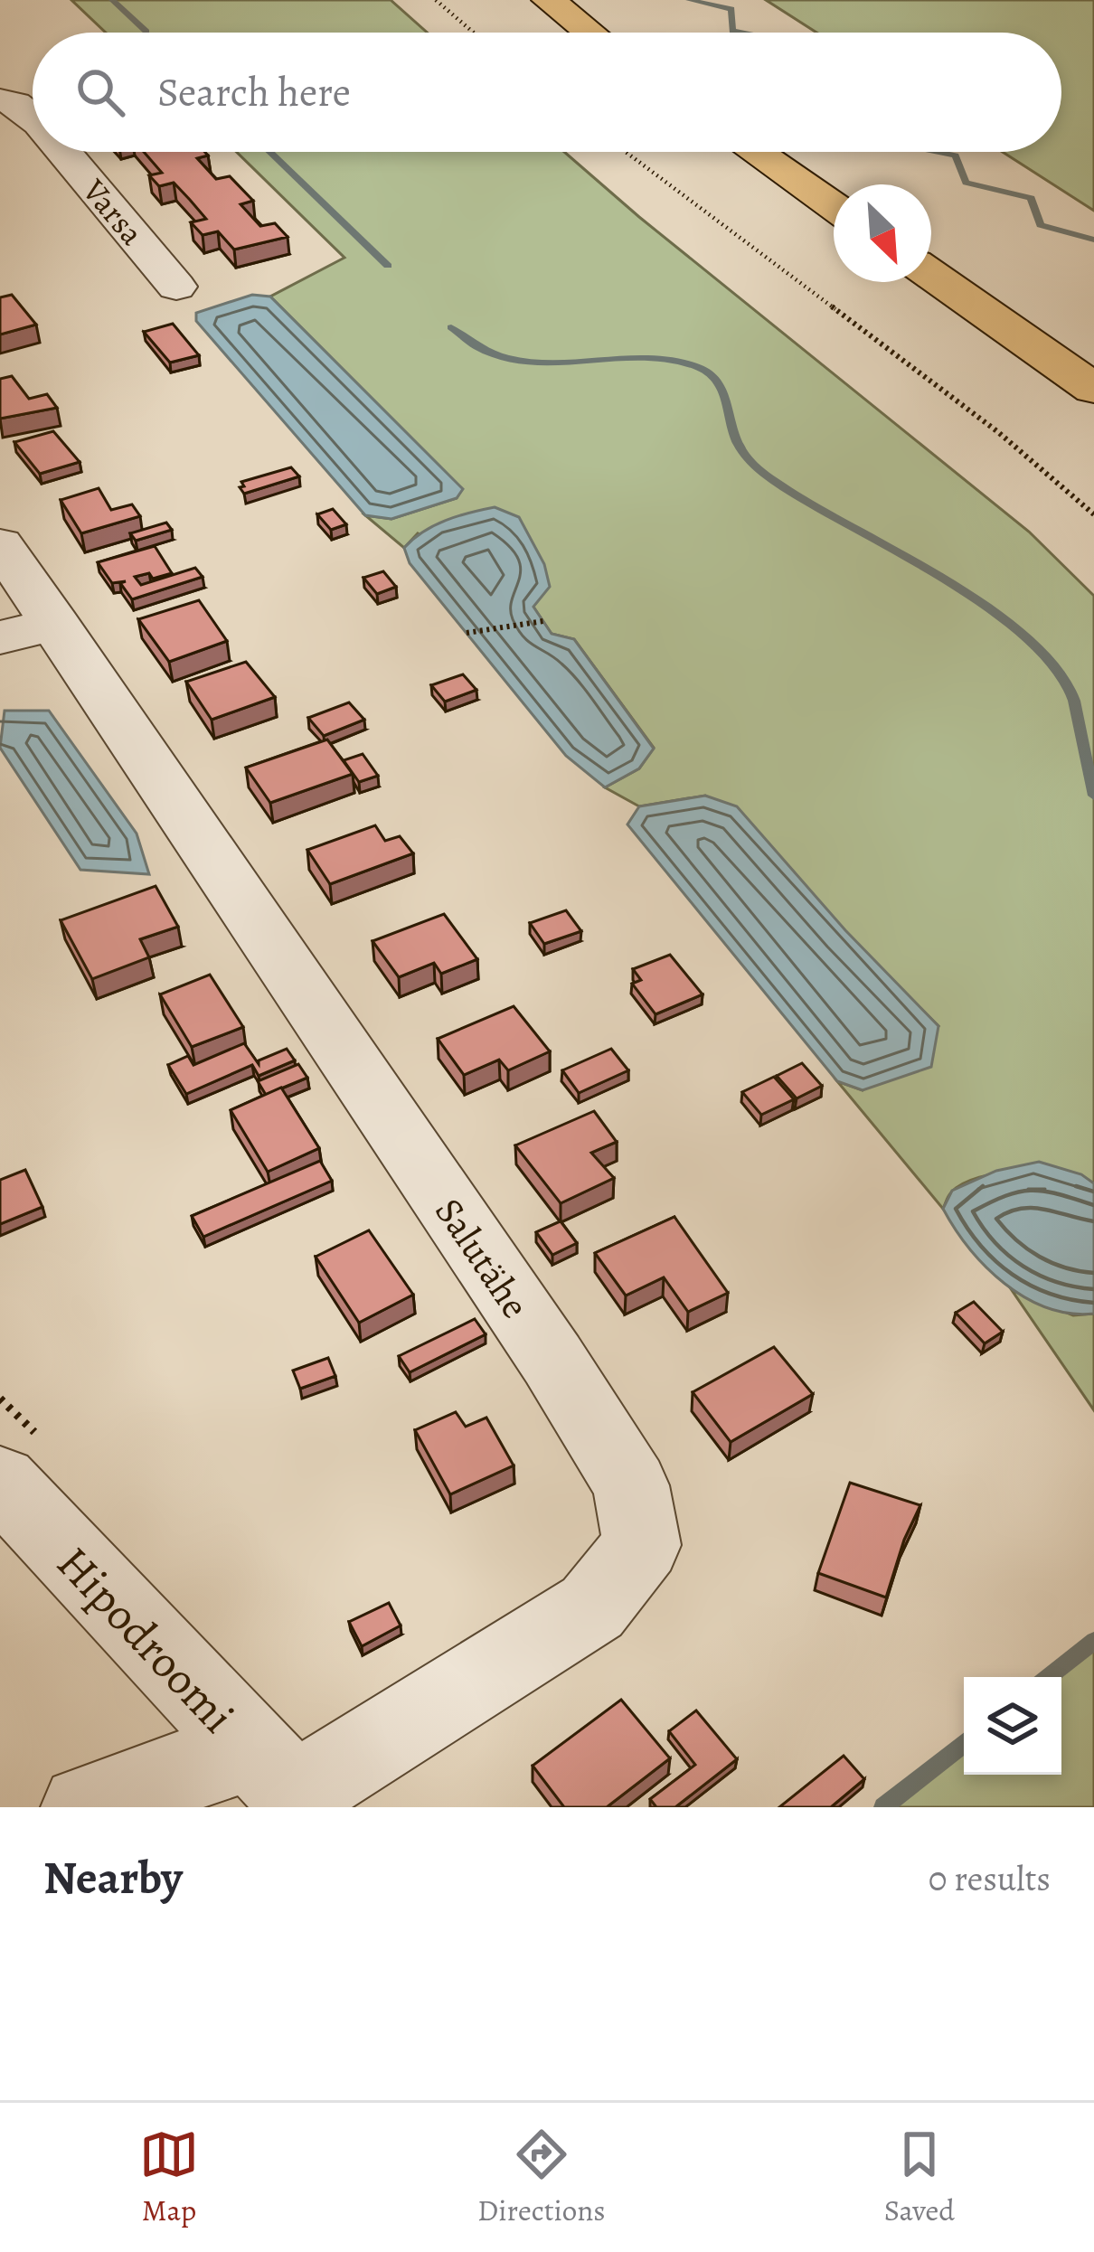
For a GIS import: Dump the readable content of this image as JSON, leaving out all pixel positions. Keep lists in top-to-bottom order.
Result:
{
  "streets": {
    "street": ["Varsa", "Salutähe", "Hipodroomi"]
  },
  "crossings": [
    ["Salutähe", "Hipodroomi"]
  ],
  "north": "bottom right",
  "page": {
    "search": "Search here",
    "heading": ["Nearby", "0 results"],
    "nav": ["Map", "Directions", "Saved"]
  }
}
